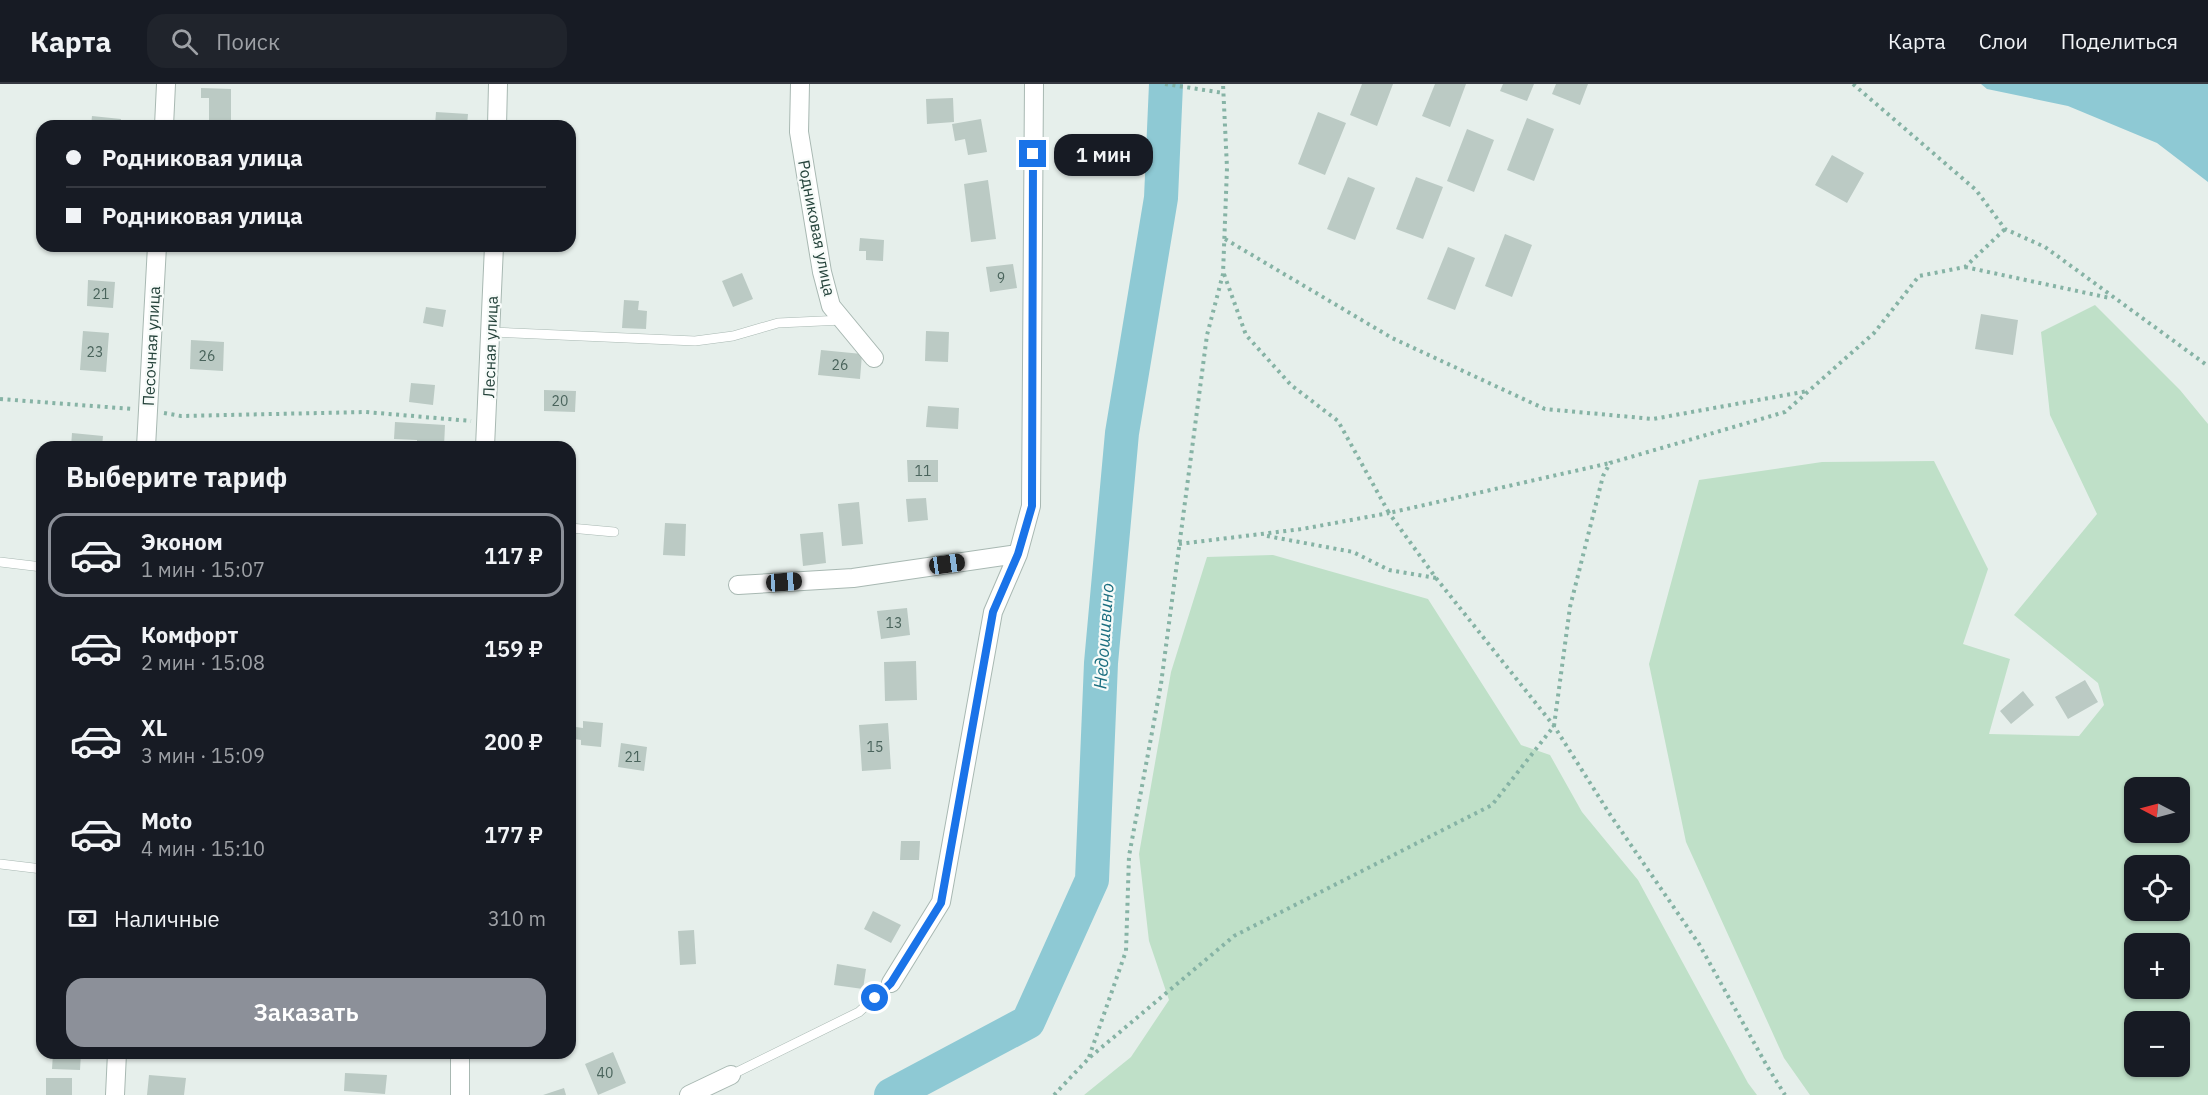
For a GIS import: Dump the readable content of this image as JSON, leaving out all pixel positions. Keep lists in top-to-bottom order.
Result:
{
  "streets": {
    "street": ["Родниковая улица", "Песочная улица", "Лесная улица"]
  },
  "water": ["Недошивино"],
  "house_numbers": [
    "9",
    "21",
    "23",
    "26",
    "26",
    "20",
    "11",
    "13",
    "15",
    "21",
    "40"
  ],
  "north": "left",
  "page": {
    "header": "Карта",
    "search": "Поиск",
    "nav": ["Карта", "Слои", "Поделиться"],
    "banner": ["Родниковая улица", "Родниковая улица"],
    "bubble": "1 мин",
    "heading": "Выберите тариф",
    "list": [
      {
        "name": "Эконом",
        "note": "1 мин · 15:07",
        "value": "117 ₽"
      },
      {
        "name": "Комфорт",
        "note": "2 мин · 15:08",
        "value": "159 ₽"
      },
      {
        "name": "XL",
        "note": "3 мин · 15:09",
        "value": "200 ₽"
      },
      {
        "name": "Moto",
        "note": "4 мин · 15:10",
        "value": "177 ₽"
      }
    ],
    "map_buttons": ["+", "−"],
    "pay": ["Наличные", "310 m"],
    "buttons": "Заказать"
  }
}
